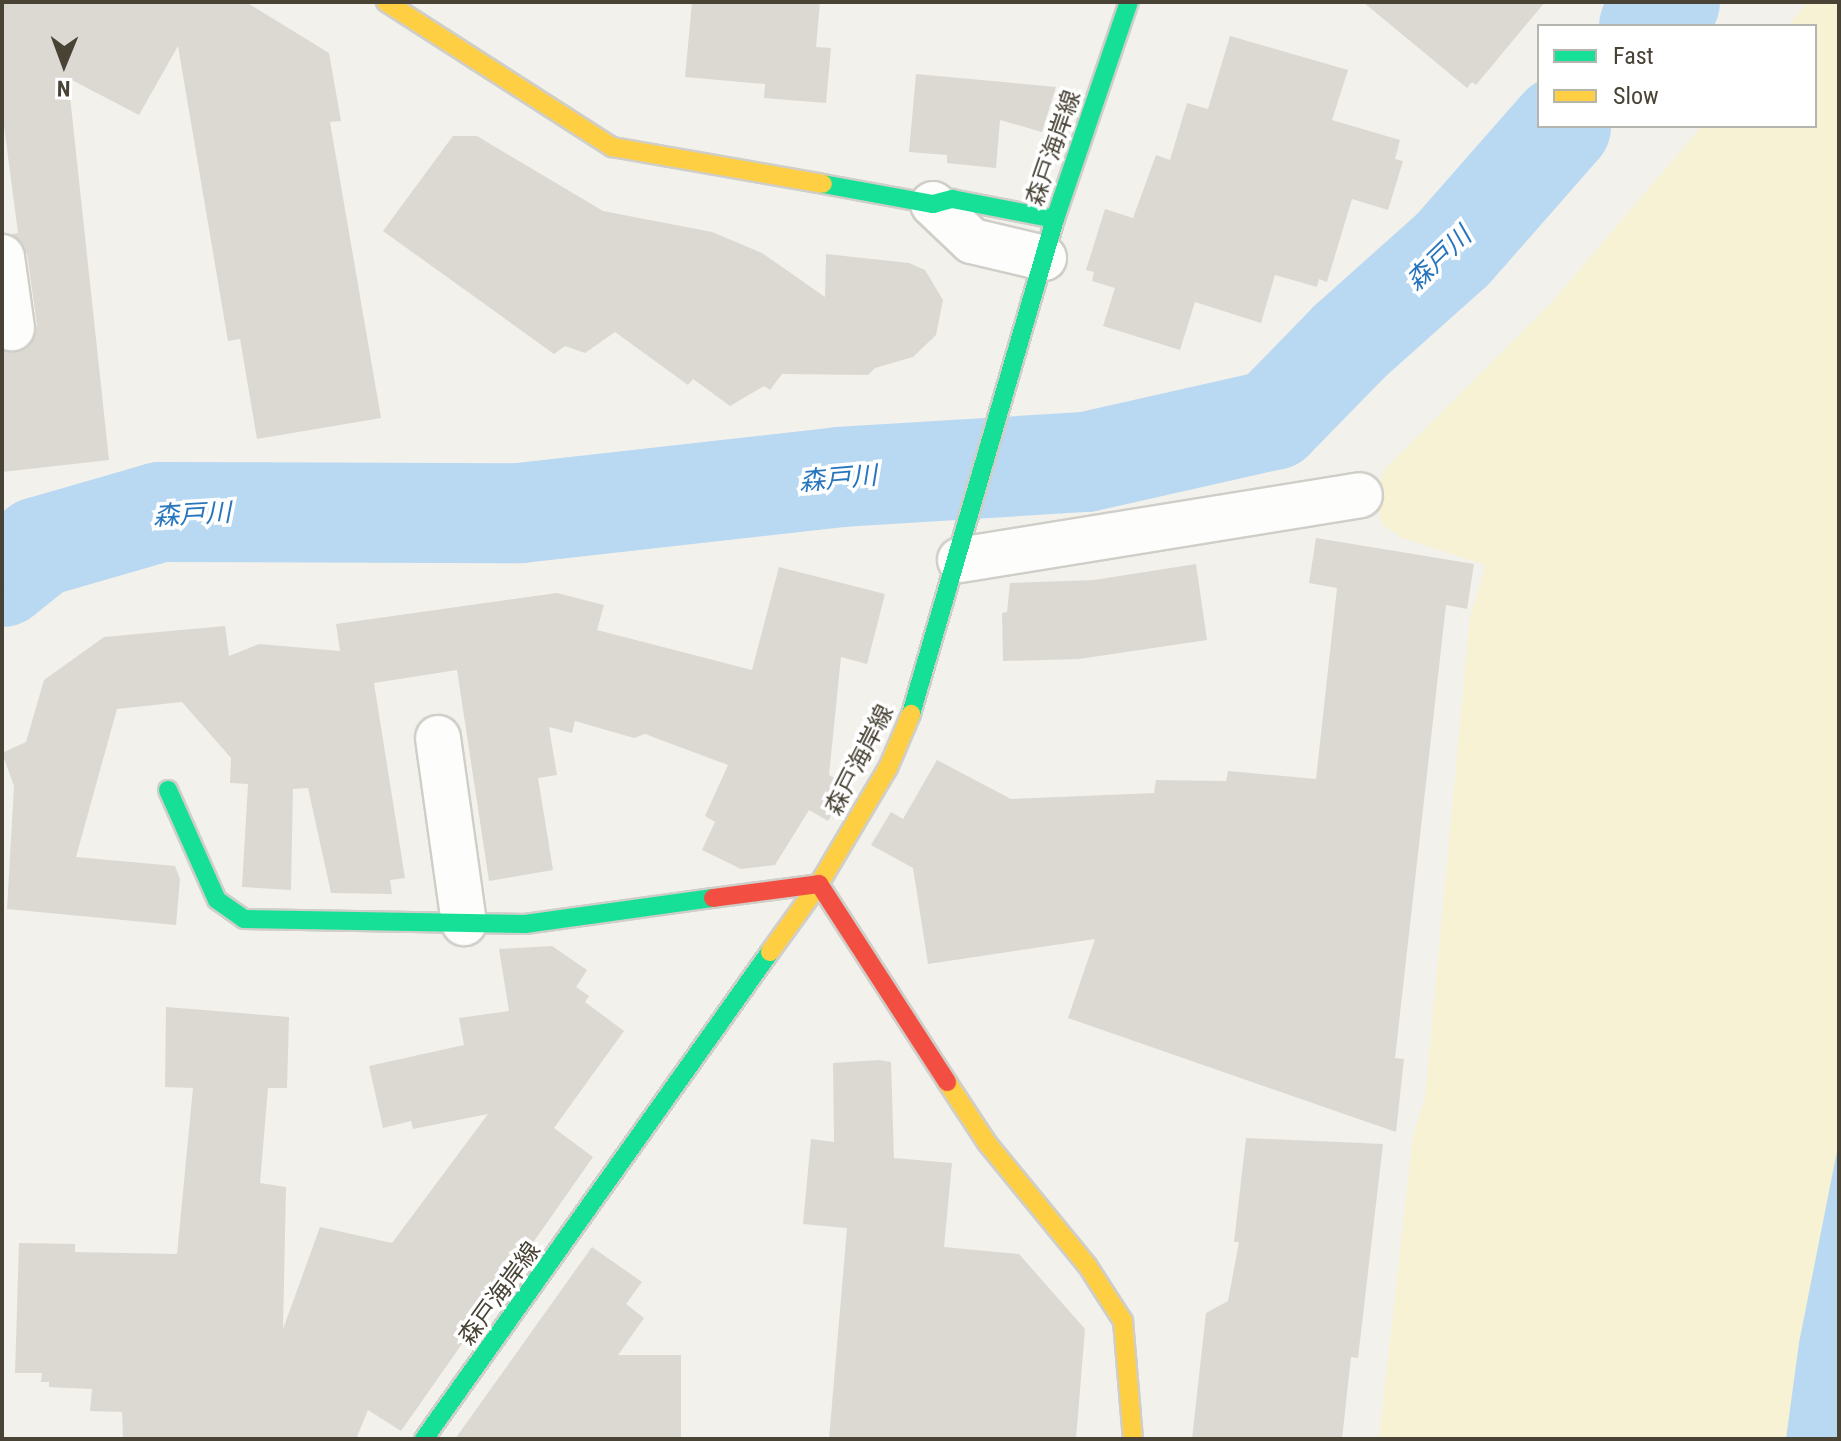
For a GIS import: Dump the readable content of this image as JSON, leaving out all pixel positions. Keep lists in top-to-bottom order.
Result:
{
  "streets": {
    "street": ["森戸海岸線"]
  },
  "water": ["森戸川"],
  "legend": ["Fast", "Slow"],
  "north": "bottom"
}
